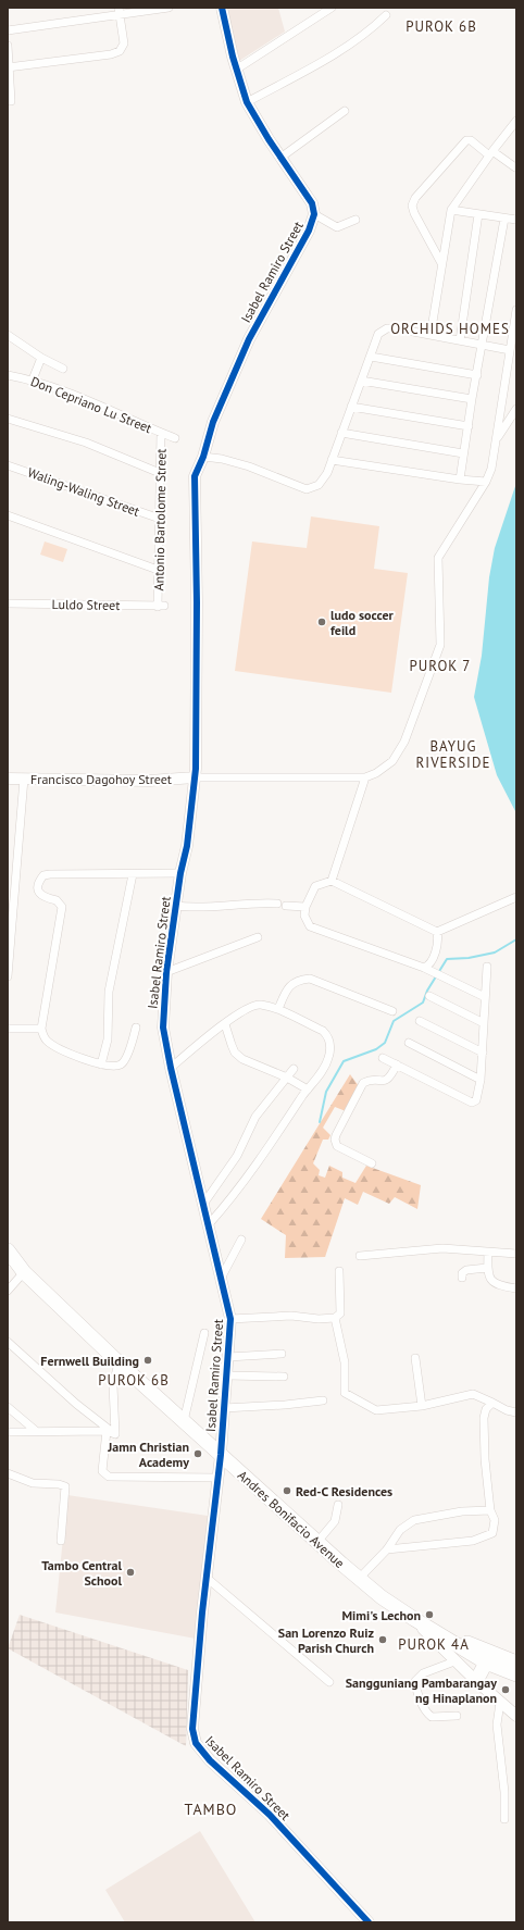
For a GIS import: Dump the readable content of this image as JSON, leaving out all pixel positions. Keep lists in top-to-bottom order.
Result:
{
  "streets": {
    "highway": ["Andres Bonifacio Avenue"],
    "street": [
      "Isabel Ramiro Street",
      "Don Cepriano Lu Street",
      "Waling-Waling Street",
      "Antonio Bartolome Street",
      "Luldo Street",
      "Francisco Dagohoy Street"
    ]
  },
  "crossings": [
    ["Isabel Ramiro Street", "Francisco Dagohoy Street"],
    ["Isabel Ramiro Street", "Andres Bonifacio Avenue"],
    ["Don Cepriano Lu Street", "Antonio Bartolome Street"],
    ["Waling-Waling Street", "Antonio Bartolome Street"],
    ["Antonio Bartolome Street", "Luldo Street"]
  ],
  "districts": [
    "PUROK 6B",
    "ORCHIDS HOMES",
    "PUROK 7",
    "BAYUG RIVERSIDE",
    "PUROK 6B",
    "PUROK 4A",
    "TAMBO"
  ],
  "places": [
    "ludo soccer feild",
    "Fernwell Building",
    "Jamn Christian Academy",
    "Red-C Residences",
    "Tambo Central School",
    "Mimi's Lechon",
    "San Lorenzo Ruiz Parish Church",
    "Sangguniang Pambarangay ng Hinaplanon"
  ]
}
